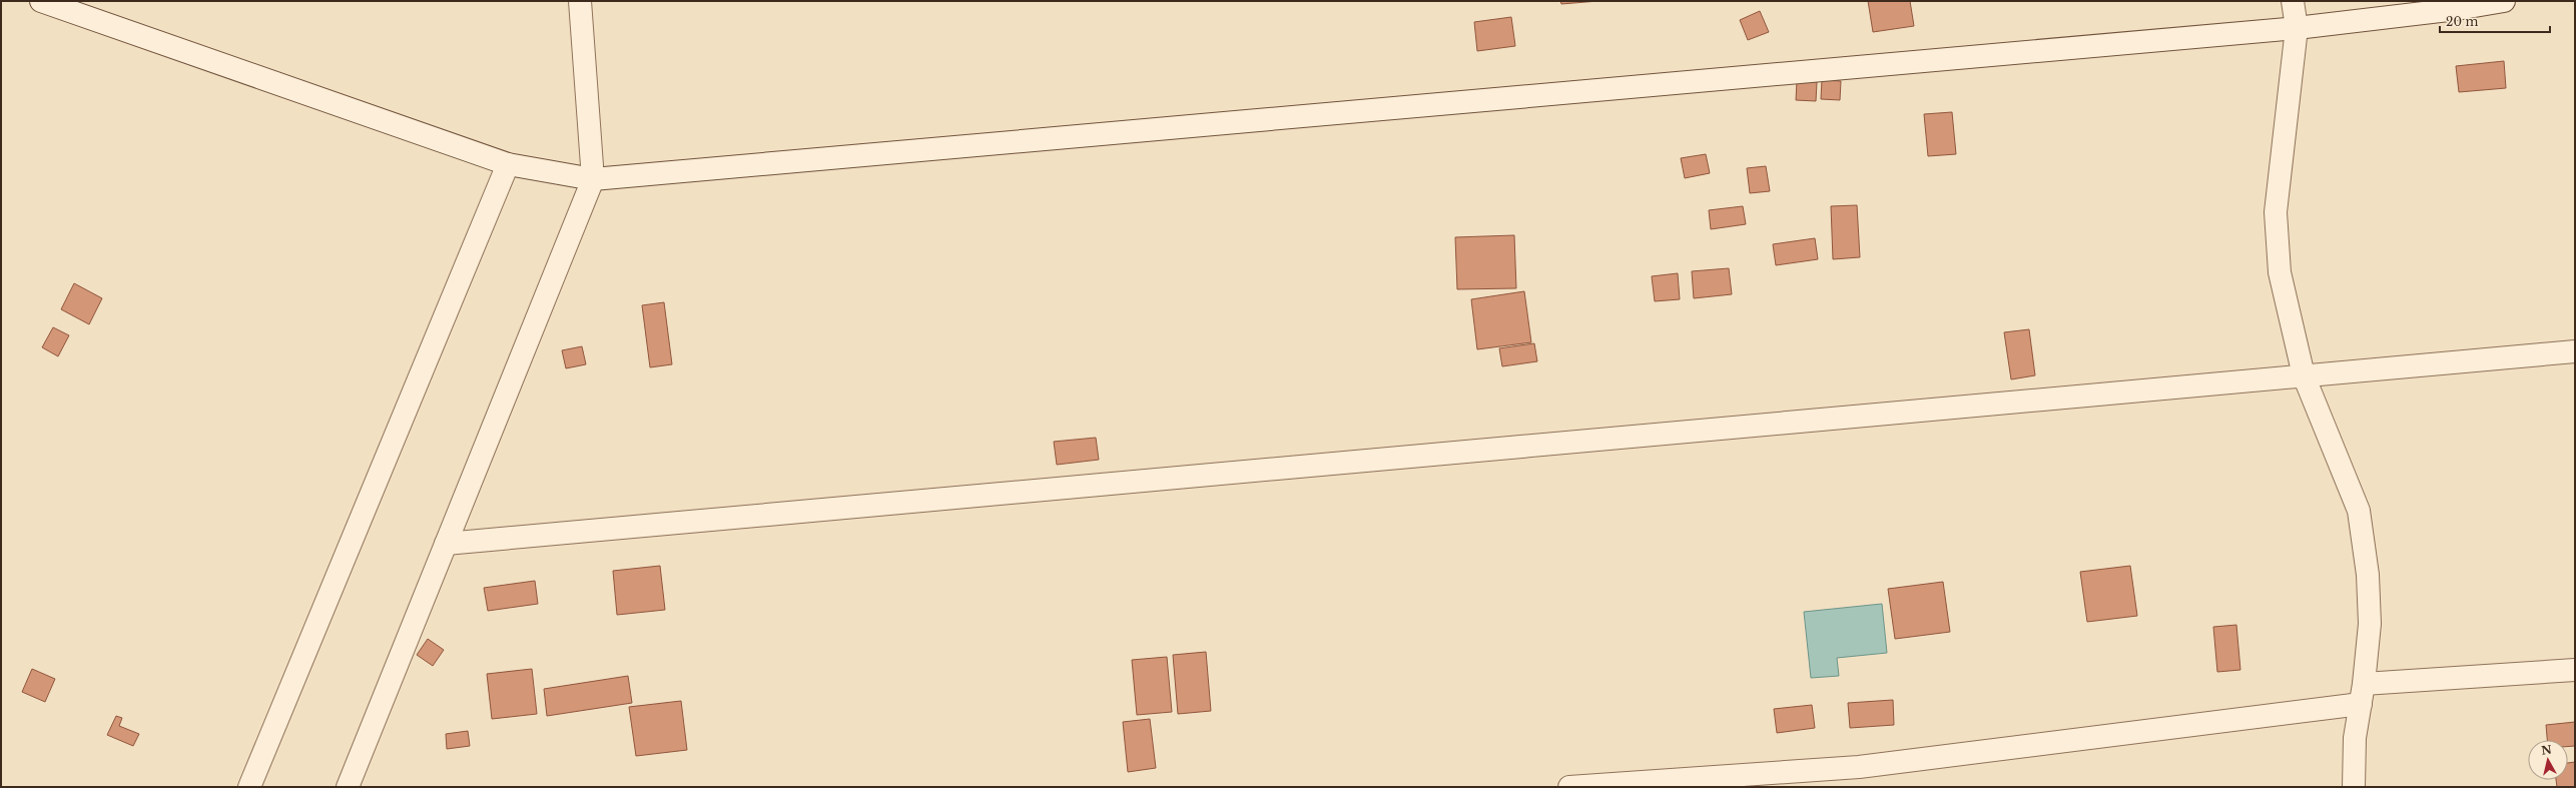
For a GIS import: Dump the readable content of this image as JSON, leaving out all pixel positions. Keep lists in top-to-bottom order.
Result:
{
  "scale_bar": "20 m",
  "north": "top"
}
